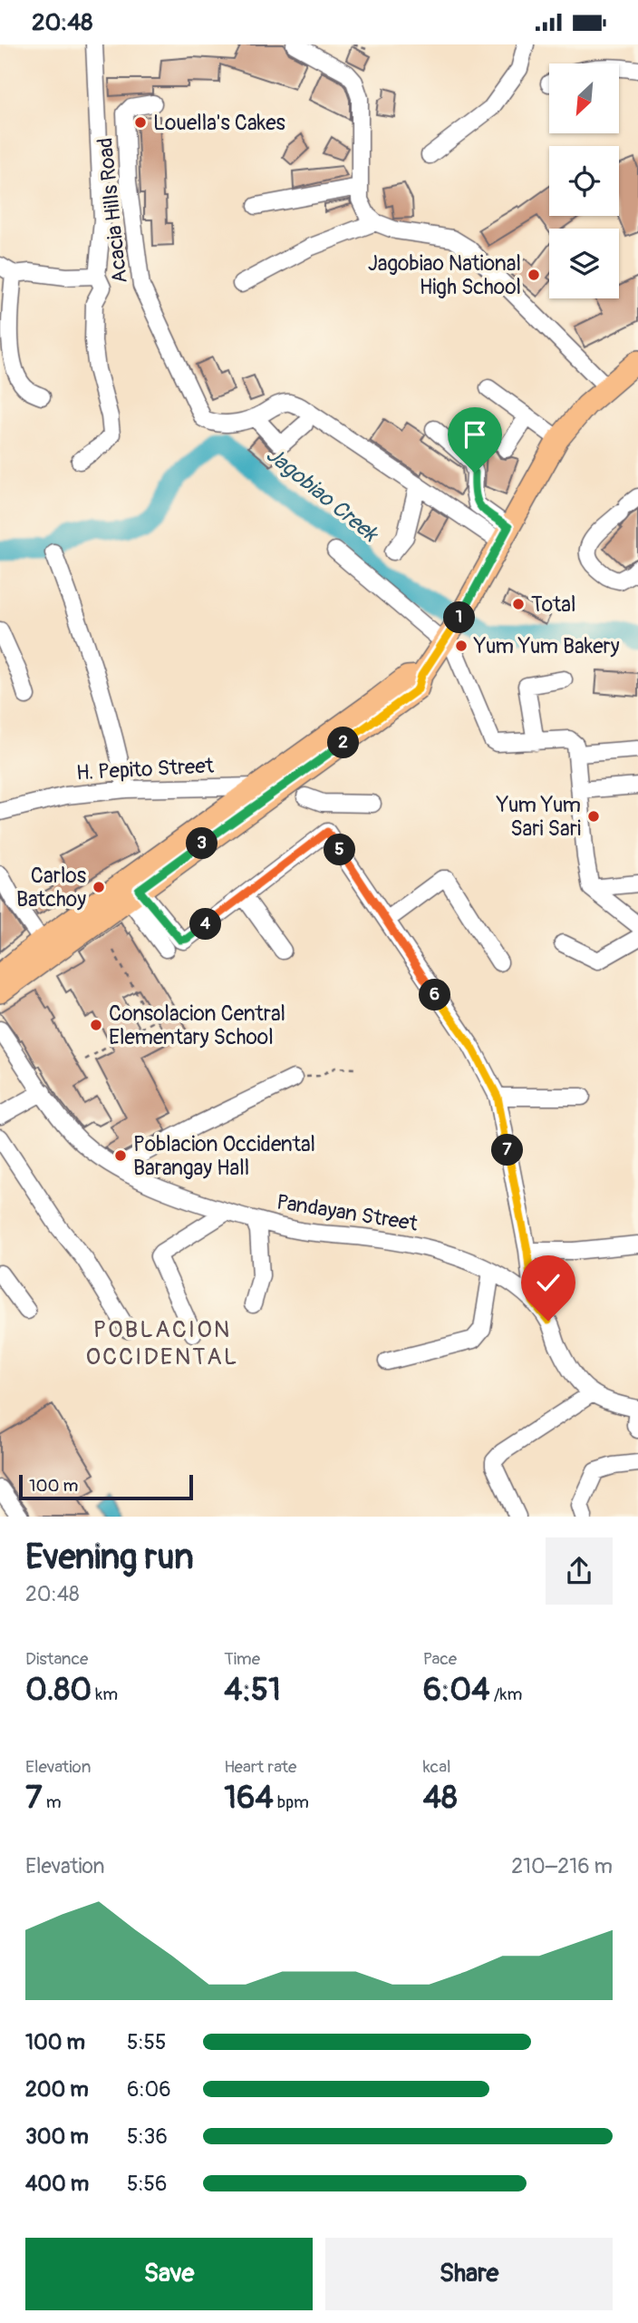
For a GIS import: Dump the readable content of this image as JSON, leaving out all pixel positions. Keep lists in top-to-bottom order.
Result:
{
  "streets": {
    "street": ["Acacia Hills Road", "H. Pepito Street", "Pandayan Street"]
  },
  "districts": ["POBLACION OCCIDENTAL"],
  "water": ["Jagobiao Creek"],
  "places": [
    "Louella's Cakes",
    "Jagobiao National High School",
    "Total",
    "Yum Yum Bakery",
    "Yum Yum Sari Sari",
    "Carlos Batchoy",
    "Consolacion Central Elementary School",
    "Poblacion Occidental Barangay Hall"
  ],
  "scale_bar": "100 m",
  "north": "bottom left",
  "page": {
    "status": "20:48",
    "pins": [
      "1",
      "2",
      "3",
      "5",
      "4",
      "6",
      "7"
    ],
    "scale": "100 m",
    "heading": ["Evening run", "20:48"],
    "stats": [
      ["Distance", "0.80 km"],
      ["Time", "4:51"],
      ["Pace", "6:04 /km"],
      ["Elevation", "7 m"],
      ["Heart rate", "164 bpm"],
      ["kcal", "48"]
    ],
    "chart": ["Elevation", "210–216 m"],
    "list": [
      {
        "name": "100 m",
        "note": "5:55"
      },
      {
        "name": "200 m",
        "note": "6:06"
      },
      {
        "name": "300 m",
        "note": "5:36"
      },
      {
        "name": "400 m",
        "note": "5:56"
      }
    ],
    "buttons": ["Save", "Share"]
  }
}
